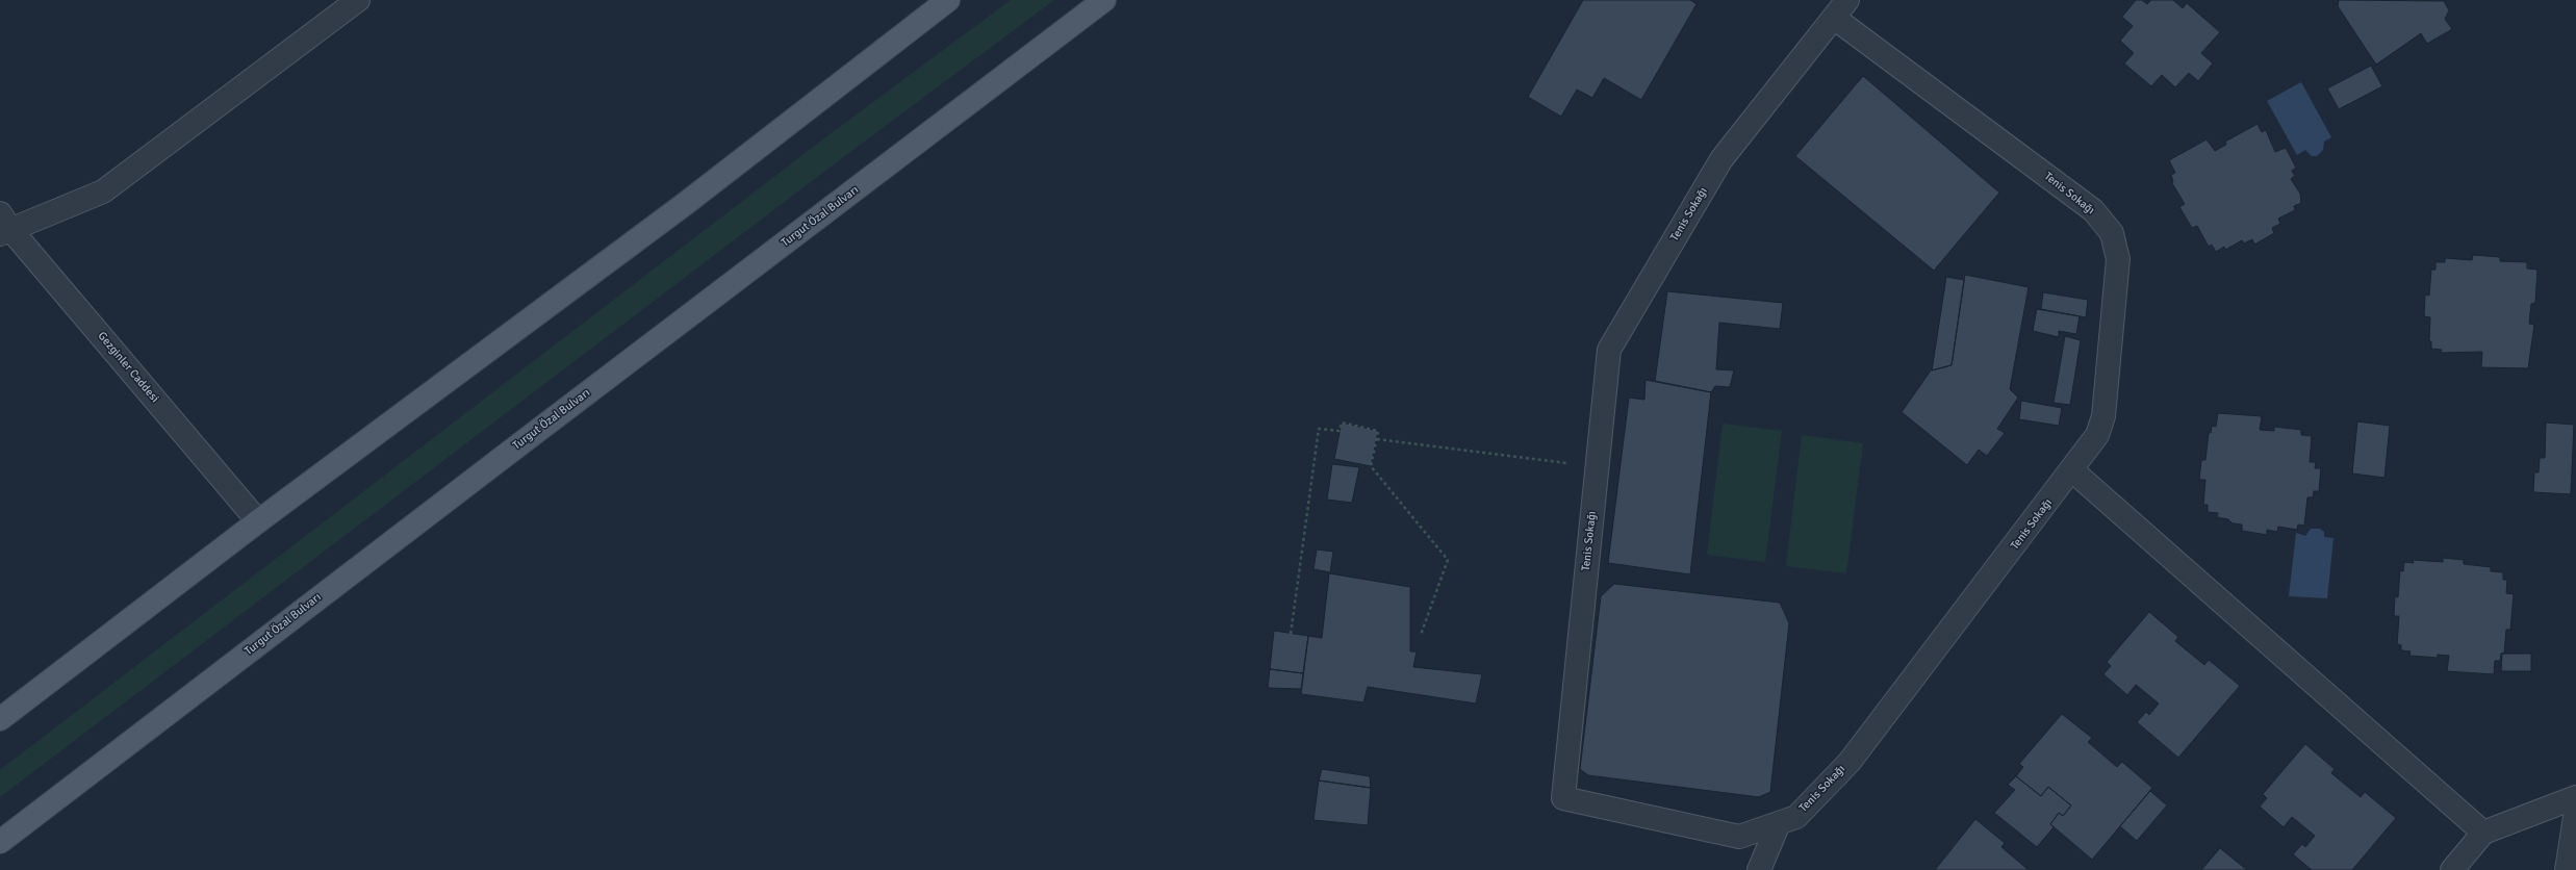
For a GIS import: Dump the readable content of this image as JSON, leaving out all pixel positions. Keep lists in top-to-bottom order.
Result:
{
  "streets": {
    "main road": ["Turgut Özal Bulvarı"],
    "street": ["Tenis Sokağı", "Gezginler Caddesi"]
  }
}
